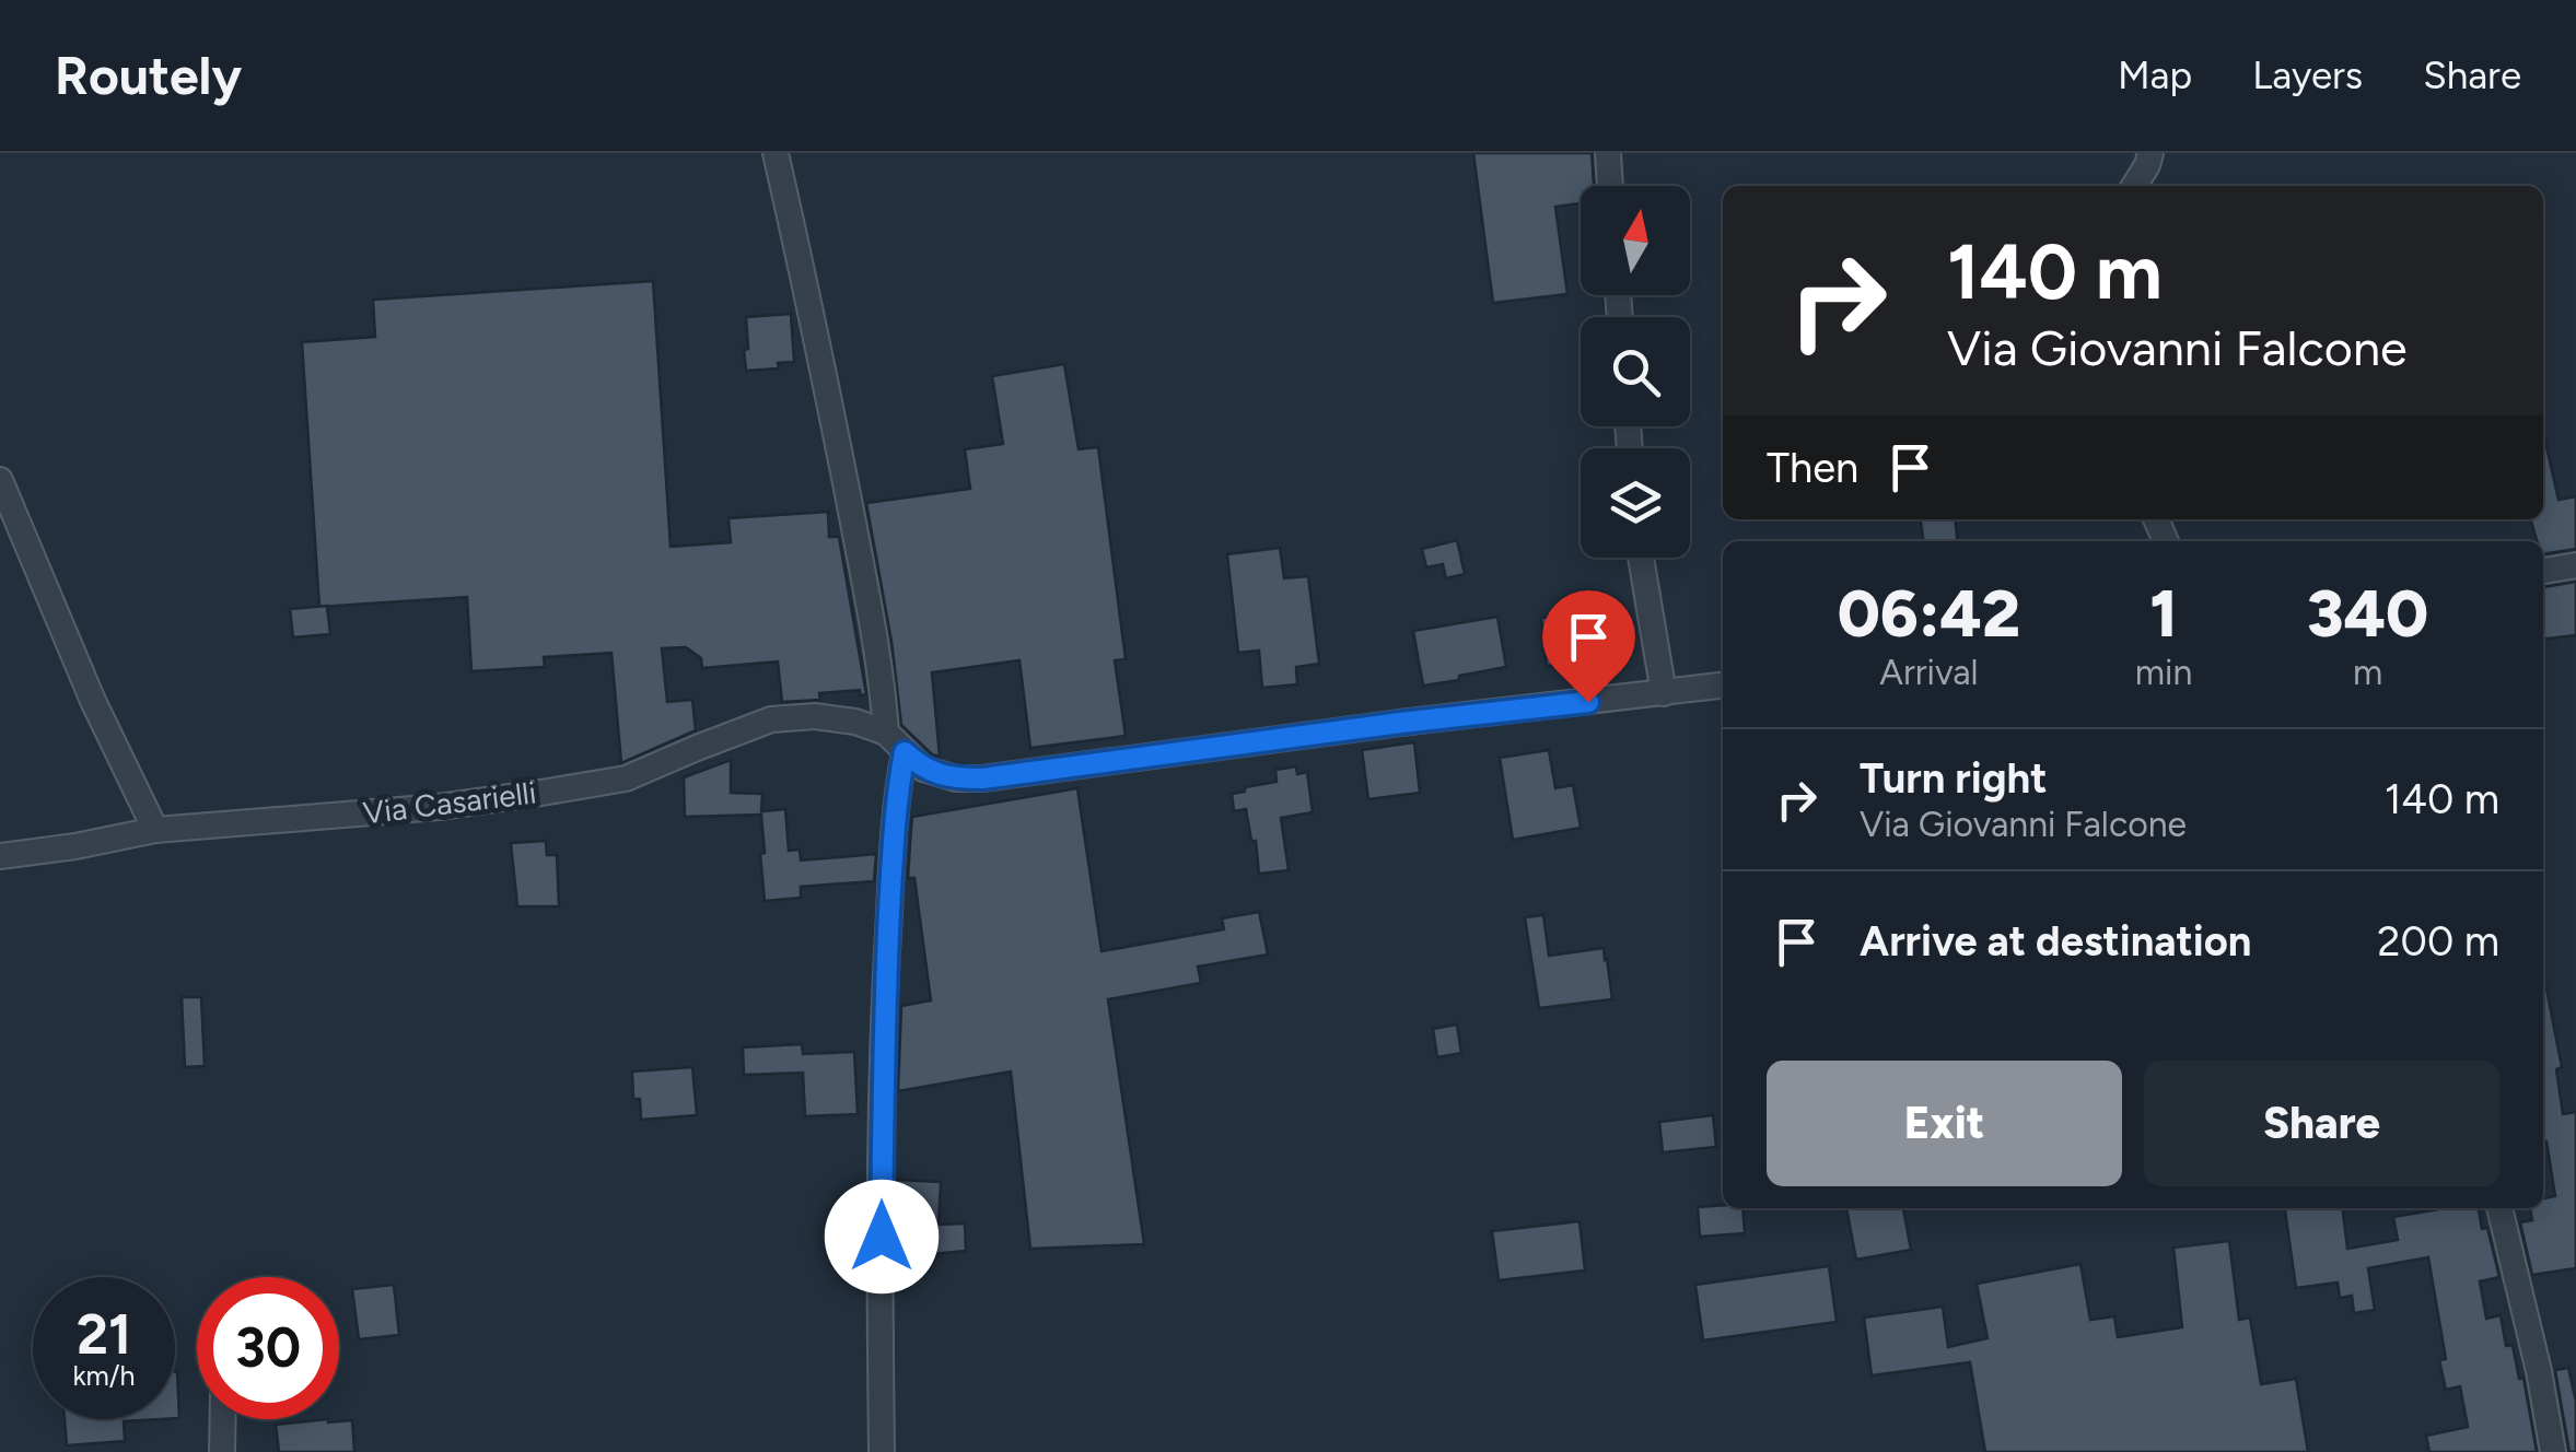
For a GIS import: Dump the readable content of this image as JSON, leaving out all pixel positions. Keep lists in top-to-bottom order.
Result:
{
  "streets": {
    "street": ["Via Casarielli"]
  },
  "north": "top",
  "page": {
    "header": "Routely",
    "nav": ["Map", "Layers", "Share"],
    "turn": ["140 m", "Via Giovanni Falcone"],
    "then": "Then",
    "eta": [
      "06:42",
      "Arrival",
      "1",
      "min",
      "340",
      "m"
    ],
    "list": [
      {
        "name": "Turn right",
        "note": "Via Giovanni Falcone",
        "value": "140 m"
      },
      {
        "name": "Arrive at destination",
        "value": "200 m"
      }
    ],
    "buttons": ["Exit", "Share"],
    "speed": "21 km/h",
    "limit": "30"
  }
}
